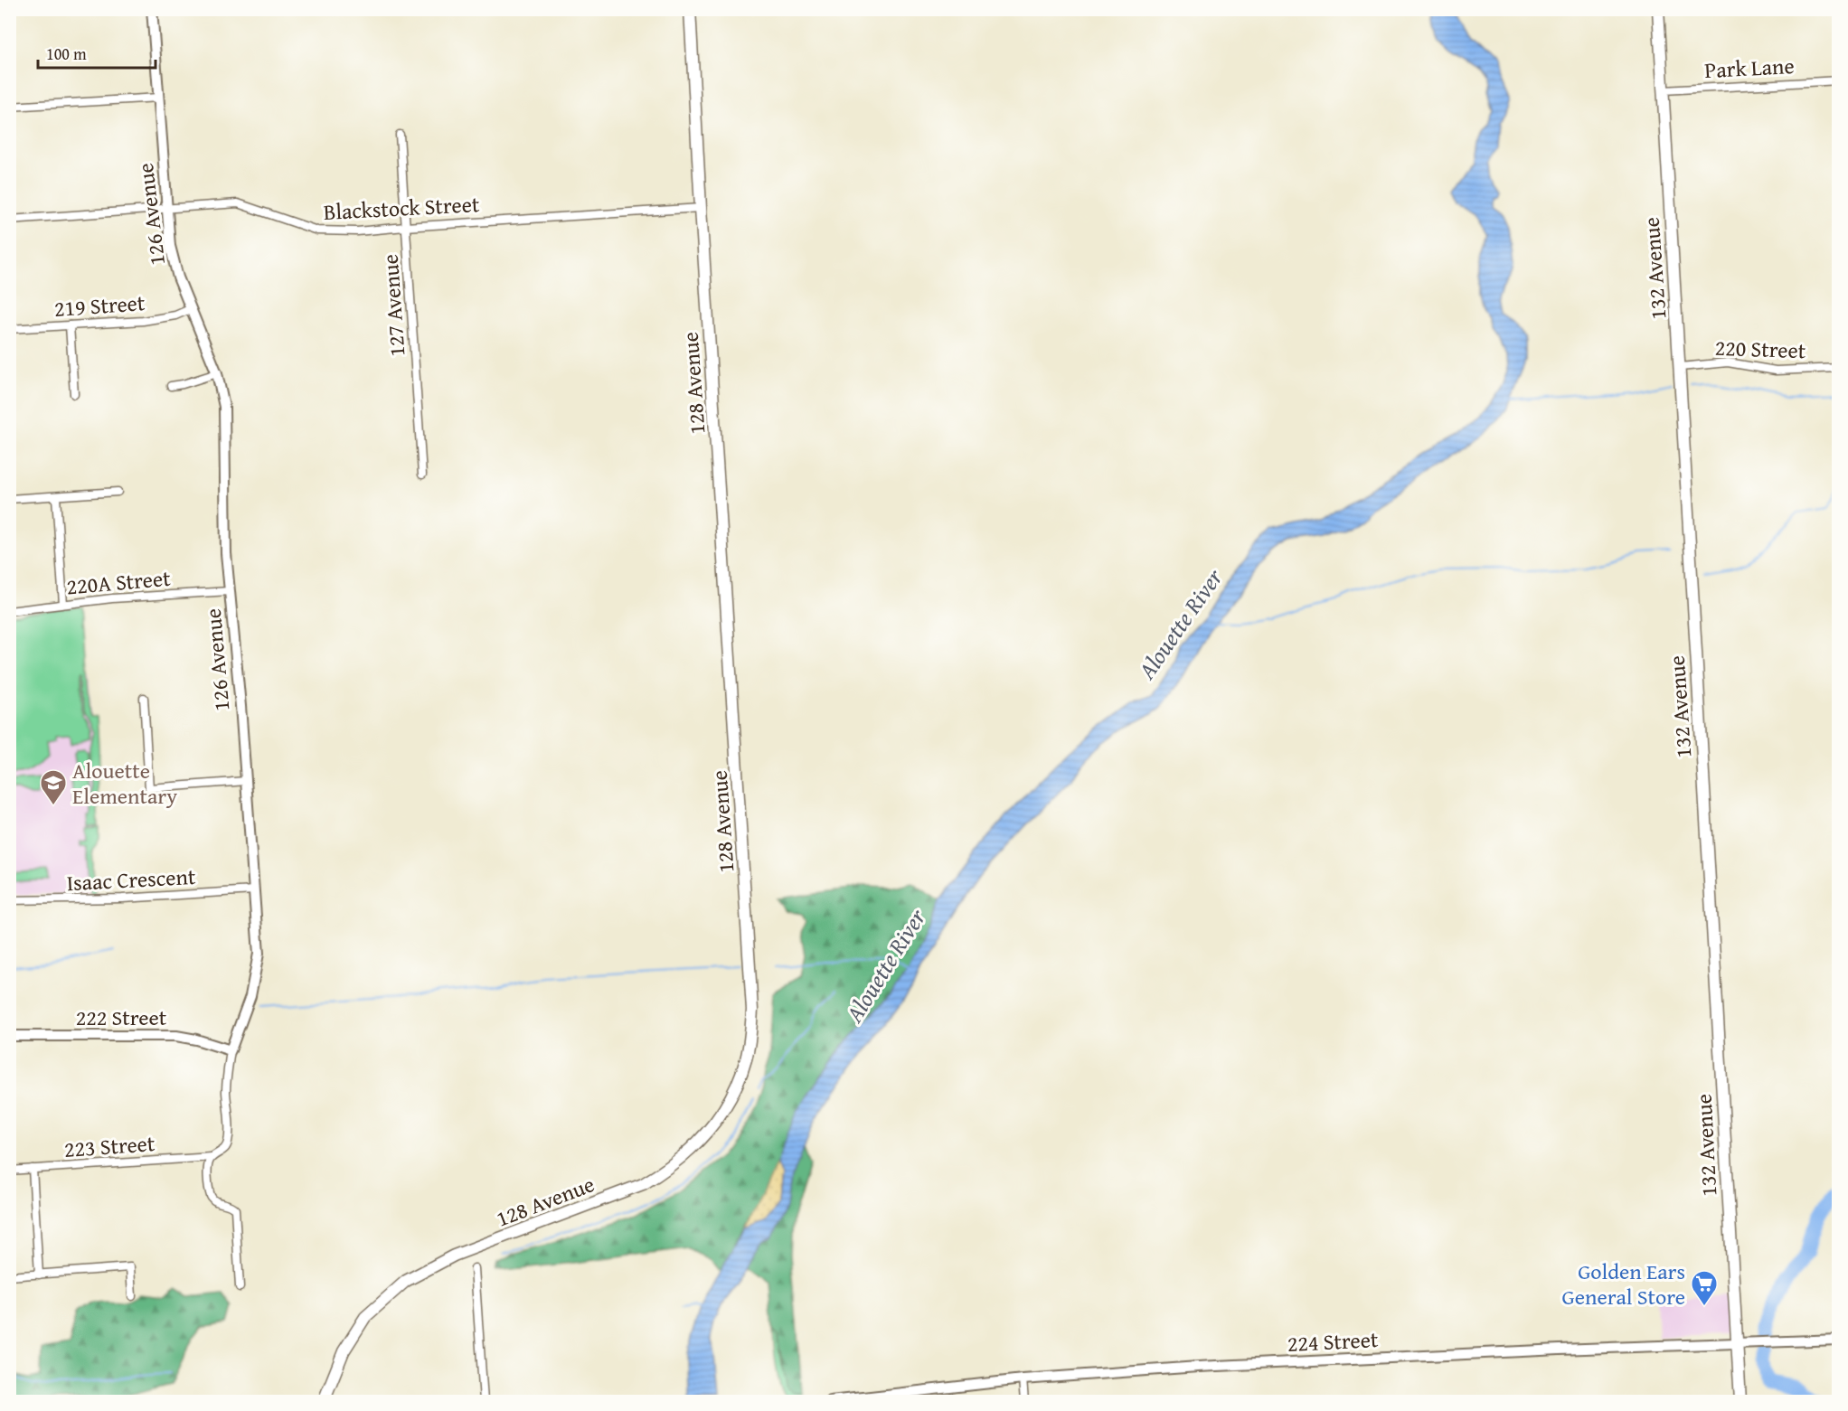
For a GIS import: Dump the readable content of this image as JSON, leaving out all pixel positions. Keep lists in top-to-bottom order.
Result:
{
  "streets": {
    "main road": ["132 Avenue", "128 Avenue"],
    "street": [
      "Park Lane",
      "Blackstock Street",
      "126 Avenue",
      "219 Street",
      "127 Avenue",
      "220 Street",
      "220A Street",
      "Isaac Crescent",
      "222 Street",
      "223 Street",
      "224 Street"
    ]
  },
  "crossings": [
    ["Park Lane", "132 Avenue"],
    ["Blackstock Street", "126 Avenue"],
    ["Blackstock Street", "127 Avenue"],
    ["Blackstock Street", "128 Avenue"],
    ["126 Avenue", "219 Street"],
    ["126 Avenue", "220A Street"],
    ["126 Avenue", "Isaac Crescent"],
    ["126 Avenue", "222 Street"],
    ["126 Avenue", "223 Street"],
    ["132 Avenue", "220 Street"],
    ["132 Avenue", "224 Street"]
  ],
  "water": ["Alouette River"],
  "places": {
    "school or university": ["Alouette Elementary"],
    "supermarket": ["Golden Ears General Store"]
  },
  "scale_bar": "100 m"
}
